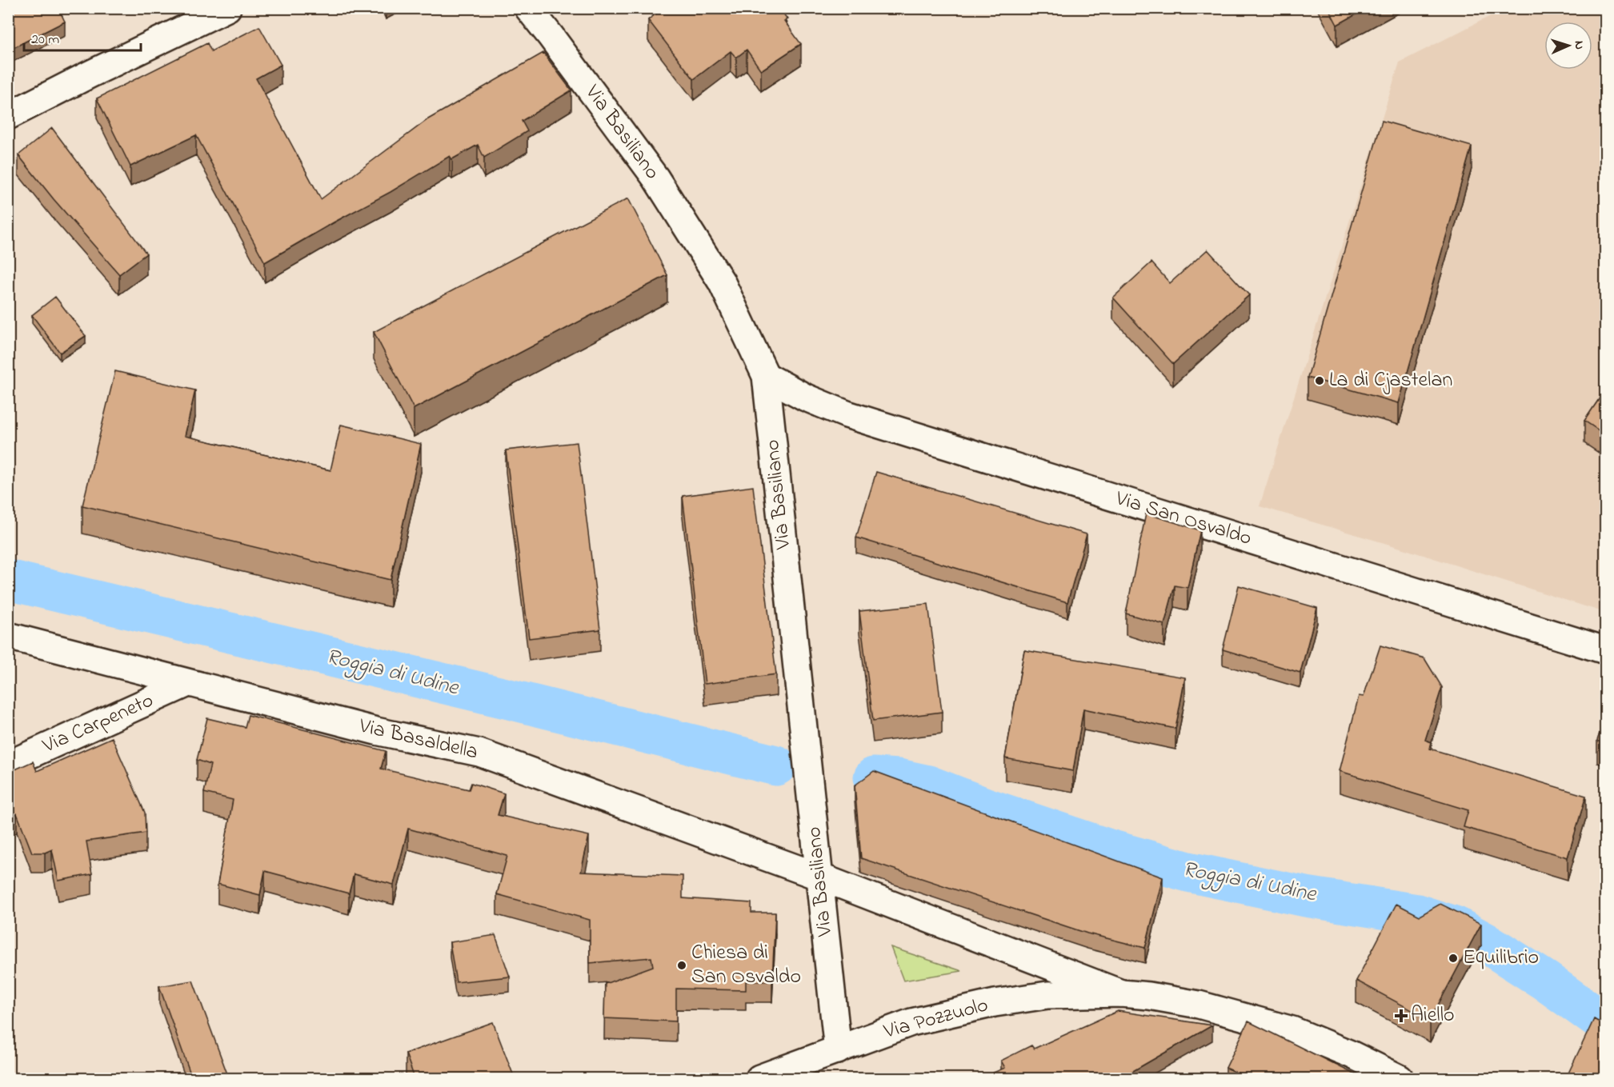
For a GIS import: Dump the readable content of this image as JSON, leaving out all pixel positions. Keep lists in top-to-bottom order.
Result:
{
  "streets": {
    "street": [
      "Via Basiliano",
      "Via San Osvaldo",
      "Via Carpeneto",
      "Via Basaldella",
      "Via Pozzuolo"
    ]
  },
  "crossings": [
    ["Via Basiliano", "Via San Osvaldo"],
    ["Via Basiliano", "Via Basaldella"],
    ["Via Basiliano", "Via Pozzuolo"],
    ["Via Carpeneto", "Via Basaldella"],
    ["Via Basaldella", "Via Pozzuolo"]
  ],
  "water": ["Roggia di Udine"],
  "places": {
    "other": ["La di Cjastelan", "Equilibrio", "Chiesa di San Osvaldo"],
    "health": ["Aiello"]
  },
  "scale_bar": "20 m",
  "north": "right"
}
